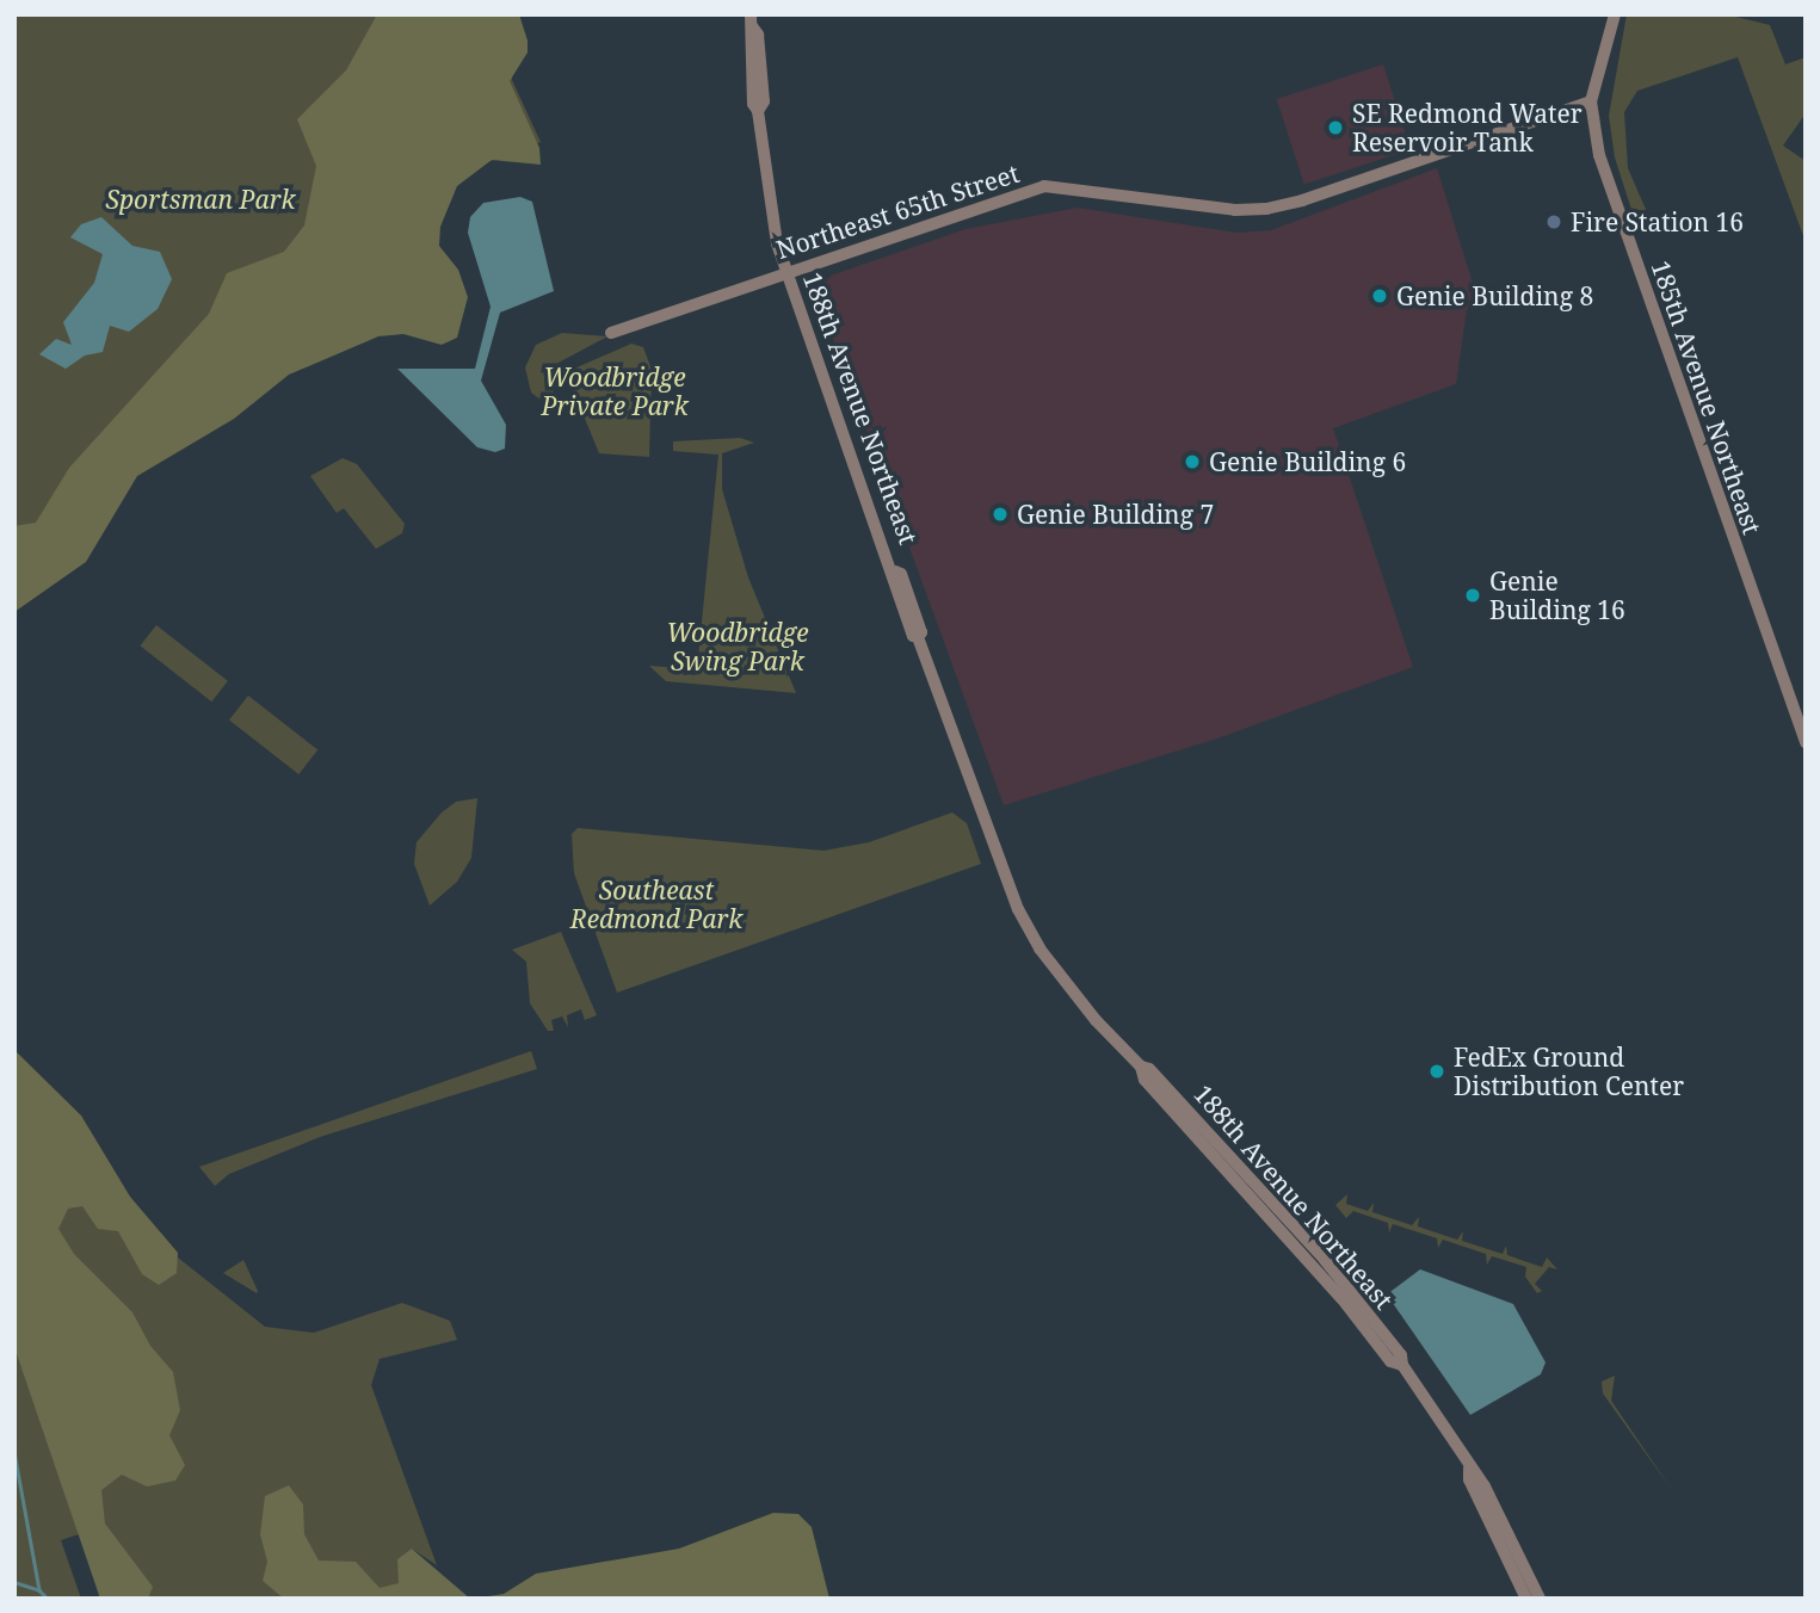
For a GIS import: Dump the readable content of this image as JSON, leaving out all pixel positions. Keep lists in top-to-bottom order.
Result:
{
  "streets": {
    "street": ["Northeast 65th Street", "185th Avenue Northeast", "188th Avenue Northeast"]
  },
  "crossings": [
    ["Northeast 65th Street", "185th Avenue Northeast"],
    ["Northeast 65th Street", "188th Avenue Northeast"]
  ],
  "parks": [
    "Sportsman Park",
    "Woodbridge Private Park",
    "Woodbridge Swing Park",
    "Southeast Redmond Park"
  ],
  "places": [
    "SE Redmond Water Reservoir Tank",
    "Fire Station 16",
    "Genie Building 8",
    "Genie Building 6",
    "Genie Building 7",
    "Genie Building 16",
    "FedEx Ground Distribution Center"
  ]
}
